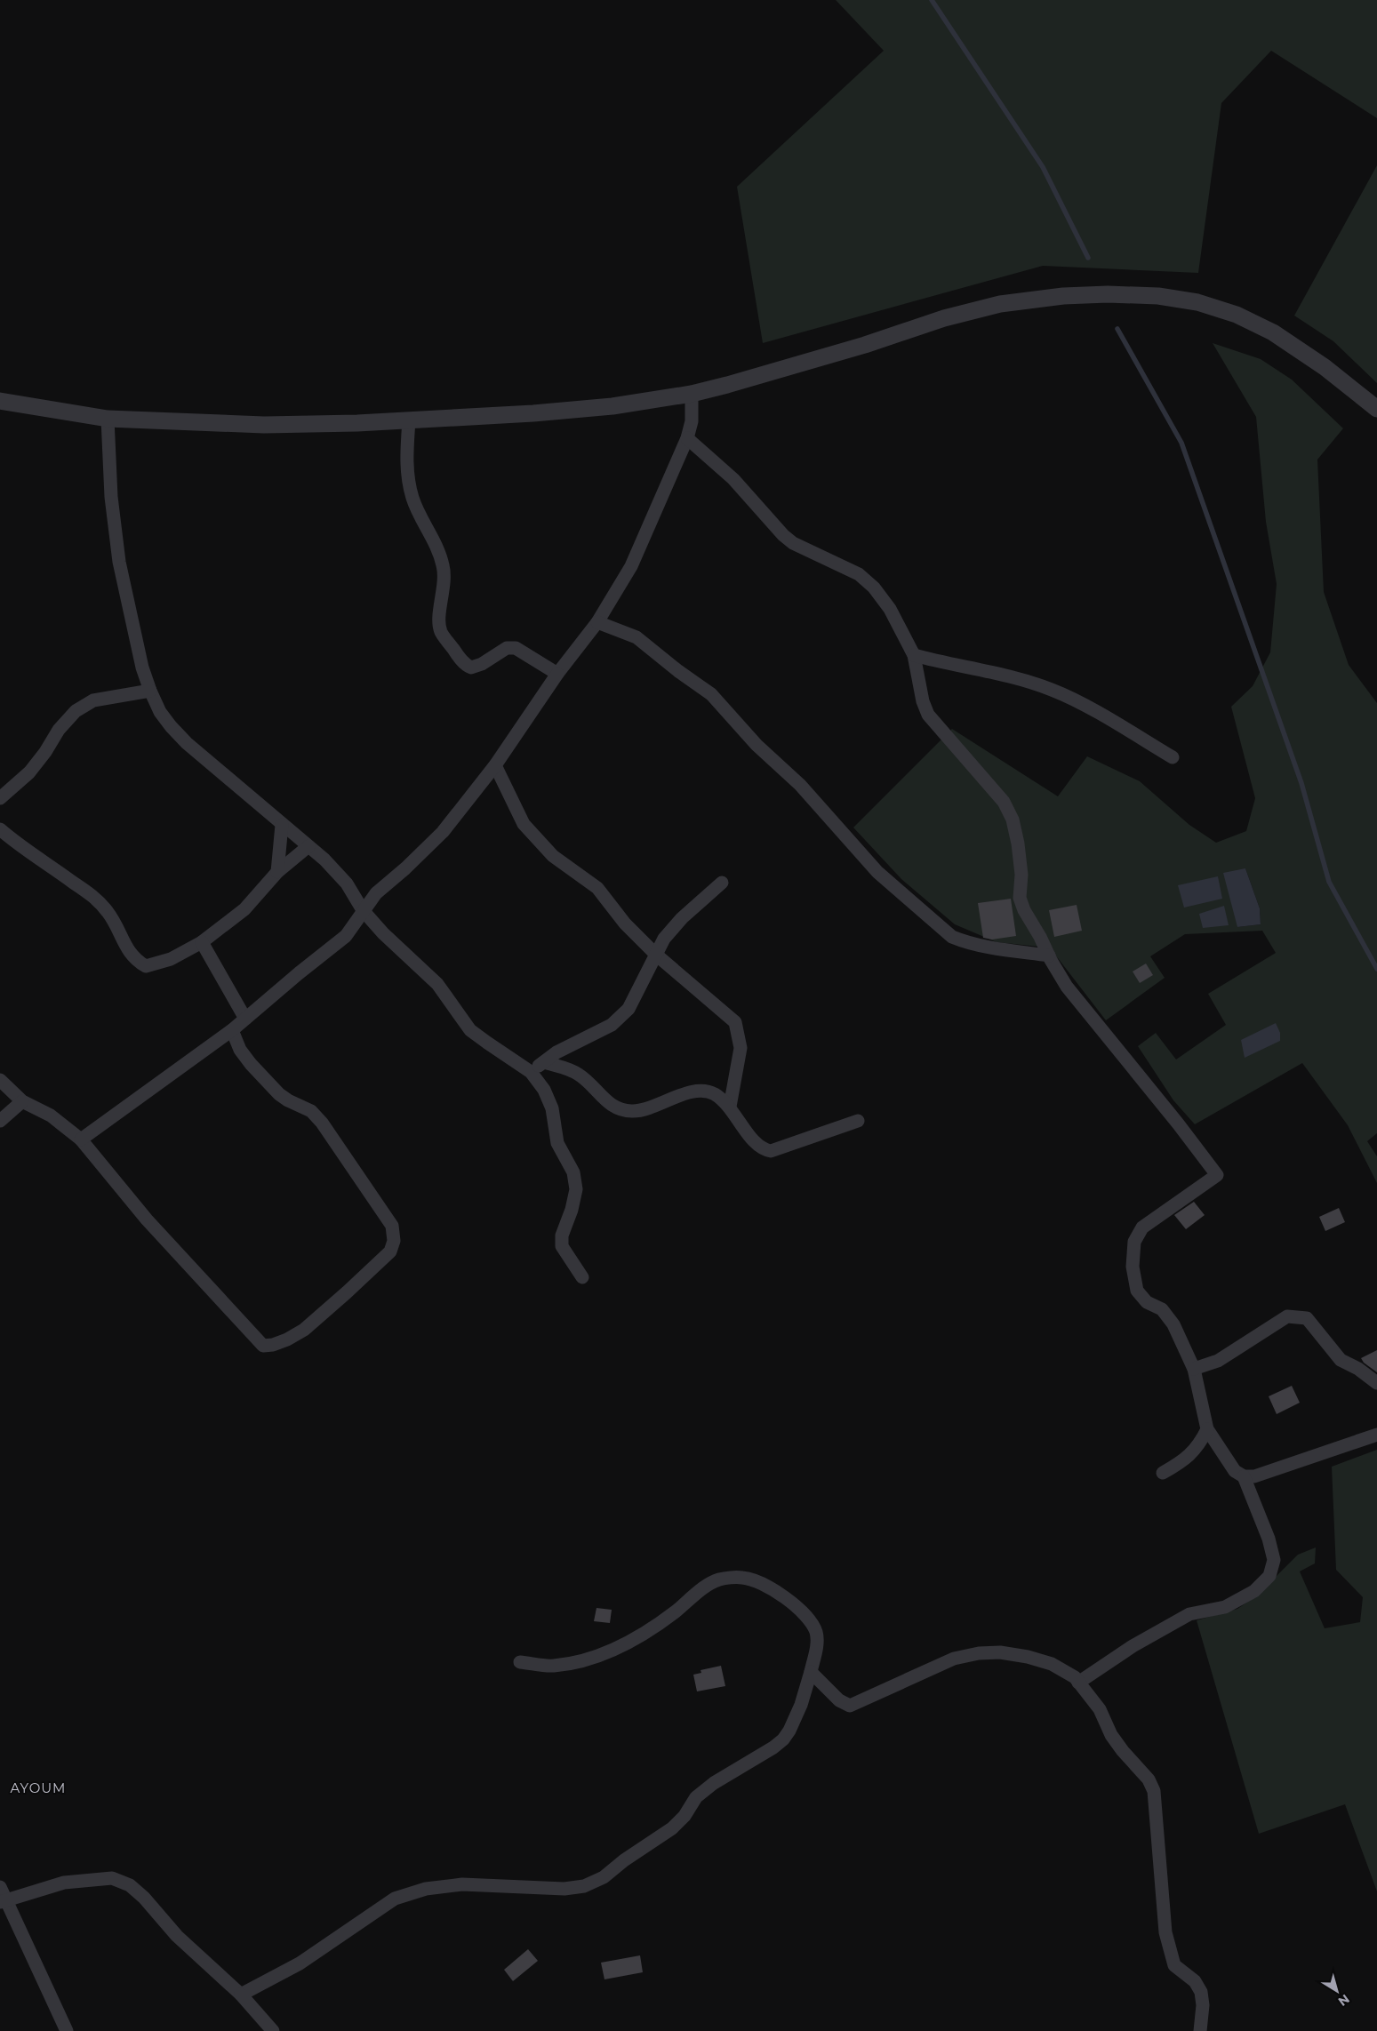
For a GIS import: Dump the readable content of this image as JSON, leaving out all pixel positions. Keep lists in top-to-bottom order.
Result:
{
  "districts": ["AYOUM"],
  "north": "bottom right"
}
